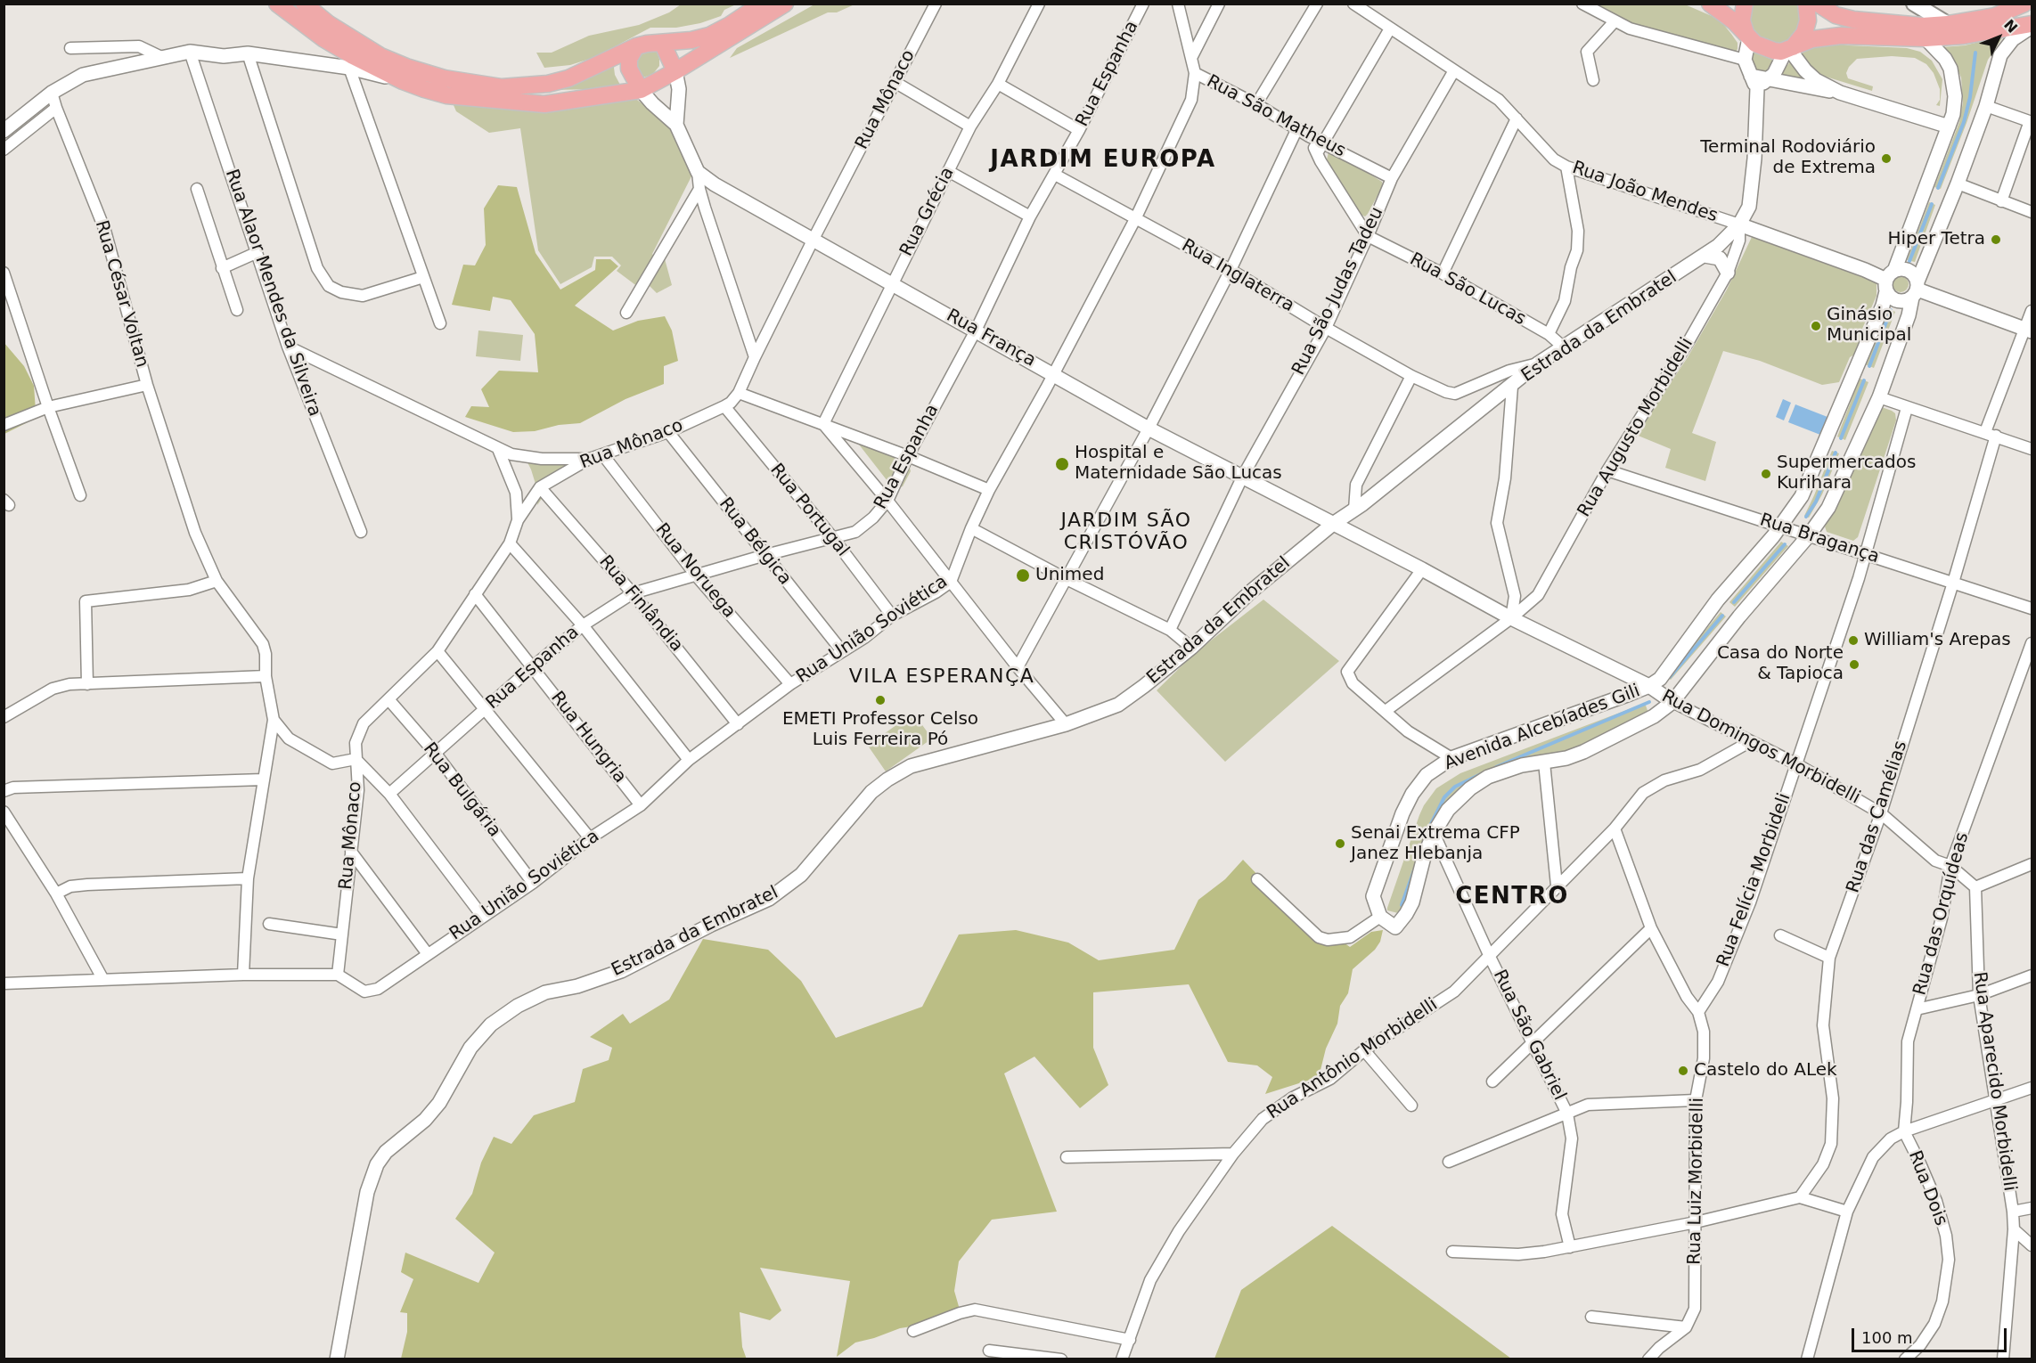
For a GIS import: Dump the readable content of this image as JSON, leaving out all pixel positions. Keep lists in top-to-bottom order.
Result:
{
  "streets": {
    "street": [
      "Rua Espanha",
      "Rua Mônaco",
      "Rua São Matheus",
      "Rua João Mendes",
      "Rua Grécia",
      "Rua Inglaterra",
      "Rua São Lucas",
      "Rua São Judas Tadeu",
      "Rua Alaor Mendes da Silveira",
      "Rua César Voltan",
      "Estrada da Embratel",
      "Rua França",
      "Rua Augusto Morbidelli",
      "Rua Portugal",
      "Rua Bragança",
      "Rua Bélgica",
      "Rua Noruega",
      "Rua Finlândia",
      "Rua União Soviética",
      "Avenida Alcebíades Gili",
      "Rua Hungria",
      "Rua Domingos Morbidelli",
      "Rua Bulgária",
      "Rua das Camélias",
      "Rua Felícia Morbideli",
      "Rua das Orquídeas",
      "Rua São Gabriel",
      "Rua Antônio Morbidelli",
      "Rua Aparecido Morbidelli",
      "Rua Luiz Morbidelli",
      "Rua Dois"
    ]
  },
  "crossings": [
    ["Rua Espanha", "Rua Inglaterra"],
    ["Rua Espanha", "Rua França"],
    ["Rua Espanha", "Rua Portugal"],
    ["Rua Espanha", "Rua Bélgica"],
    ["Rua Espanha", "Rua Noruega"],
    ["Rua Espanha", "Rua Finlândia"],
    ["Rua Espanha", "Rua Hungria"],
    ["Rua Espanha", "Rua Bulgária"],
    ["Rua Mônaco", "Rua França"],
    ["Rua Mônaco", "Rua Portugal"],
    ["Rua Mônaco", "Rua Bélgica"],
    ["Rua Mônaco", "Rua Noruega"],
    ["Rua Mônaco", "Rua Finlândia"],
    ["Rua Mônaco", "Rua União Soviética"],
    ["Rua Mônaco", "Rua Hungria"],
    ["Rua Mônaco", "Rua Bulgária"],
    ["Rua São Matheus", "Rua São Judas Tadeu"],
    ["Rua São Matheus", "Rua União Soviética"],
    ["Rua João Mendes", "Rua São Judas Tadeu"],
    ["Rua João Mendes", "Estrada da Embratel"],
    ["Rua João Mendes", "Rua Augusto Morbidelli"],
    ["Rua João Mendes", "Avenida Alcebíades Gili"],
    ["Rua Grécia", "Rua França"],
    ["Rua Inglaterra", "Rua São Judas Tadeu"],
    ["Rua Inglaterra", "Estrada da Embratel"],
    ["Rua Inglaterra", "Rua União Soviética"],
    ["Rua São Lucas", "Rua São Judas Tadeu"],
    ["Rua São Lucas", "Estrada da Embratel"],
    ["Rua São Judas Tadeu", "Rua França"],
    ["Estrada da Embratel", "Rua França"],
    ["Estrada da Embratel", "Rua Augusto Morbidelli"],
    ["Estrada da Embratel", "Rua Domingos Morbidelli"],
    ["Rua França", "Rua União Soviética"],
    ["Rua França", "Rua Domingos Morbidelli"],
    ["Rua Augusto Morbidelli", "Rua Bragança"],
    ["Rua Augusto Morbidelli", "Rua Domingos Morbidelli"],
    ["Rua Portugal", "Rua União Soviética"],
    ["Rua Bragança", "Avenida Alcebíades Gili"],
    ["Rua Bragança", "Rua das Camélias"],
    ["Rua Bragança", "Rua Felícia Morbideli"],
    ["Rua Bélgica", "Rua União Soviética"],
    ["Rua Noruega", "Rua União Soviética"],
    ["Rua Finlândia", "Rua União Soviética"],
    ["Rua União Soviética", "Rua Hungria"],
    ["Rua União Soviética", "Rua Bulgária"],
    ["Avenida Alcebíades Gili", "Rua Domingos Morbidelli"],
    ["Avenida Alcebíades Gili", "Rua São Gabriel"],
    ["Rua Domingos Morbidelli", "Rua das Camélias"],
    ["Rua Domingos Morbidelli", "Rua Felícia Morbideli"],
    ["Rua Domingos Morbidelli", "Rua das Orquídeas"],
    ["Rua Domingos Morbidelli", "Rua Antônio Morbidelli"],
    ["Rua Domingos Morbidelli", "Rua Aparecido Morbidelli"],
    ["Rua Felícia Morbideli", "Rua Luiz Morbidelli"],
    ["Rua das Orquídeas", "Rua Dois"],
    ["Rua São Gabriel", "Rua Antônio Morbidelli"],
    ["Rua Antônio Morbidelli", "Rua Luiz Morbidelli"]
  ],
  "districts": [
    "JARDIM EUROPA",
    "JARDIM SÃO CRISTÓVÃO",
    "VILA ESPERANÇA",
    "CENTRO"
  ],
  "places": [
    "Terminal Rodoviário de Extrema",
    "Hiper Tetra",
    "Ginásio Municipal",
    "Hospital e Maternidade São Lucas",
    "Supermercados Kurihara",
    "Unimed",
    "William's Arepas",
    "Casa do Norte & Tapioca",
    "EMETI Professor Celso Luis Ferreira Pó",
    "Senai Extrema CFP Janez Hlebanja",
    "Castelo do ALek"
  ],
  "scale_bar": "100 m",
  "north": "top right"
}
